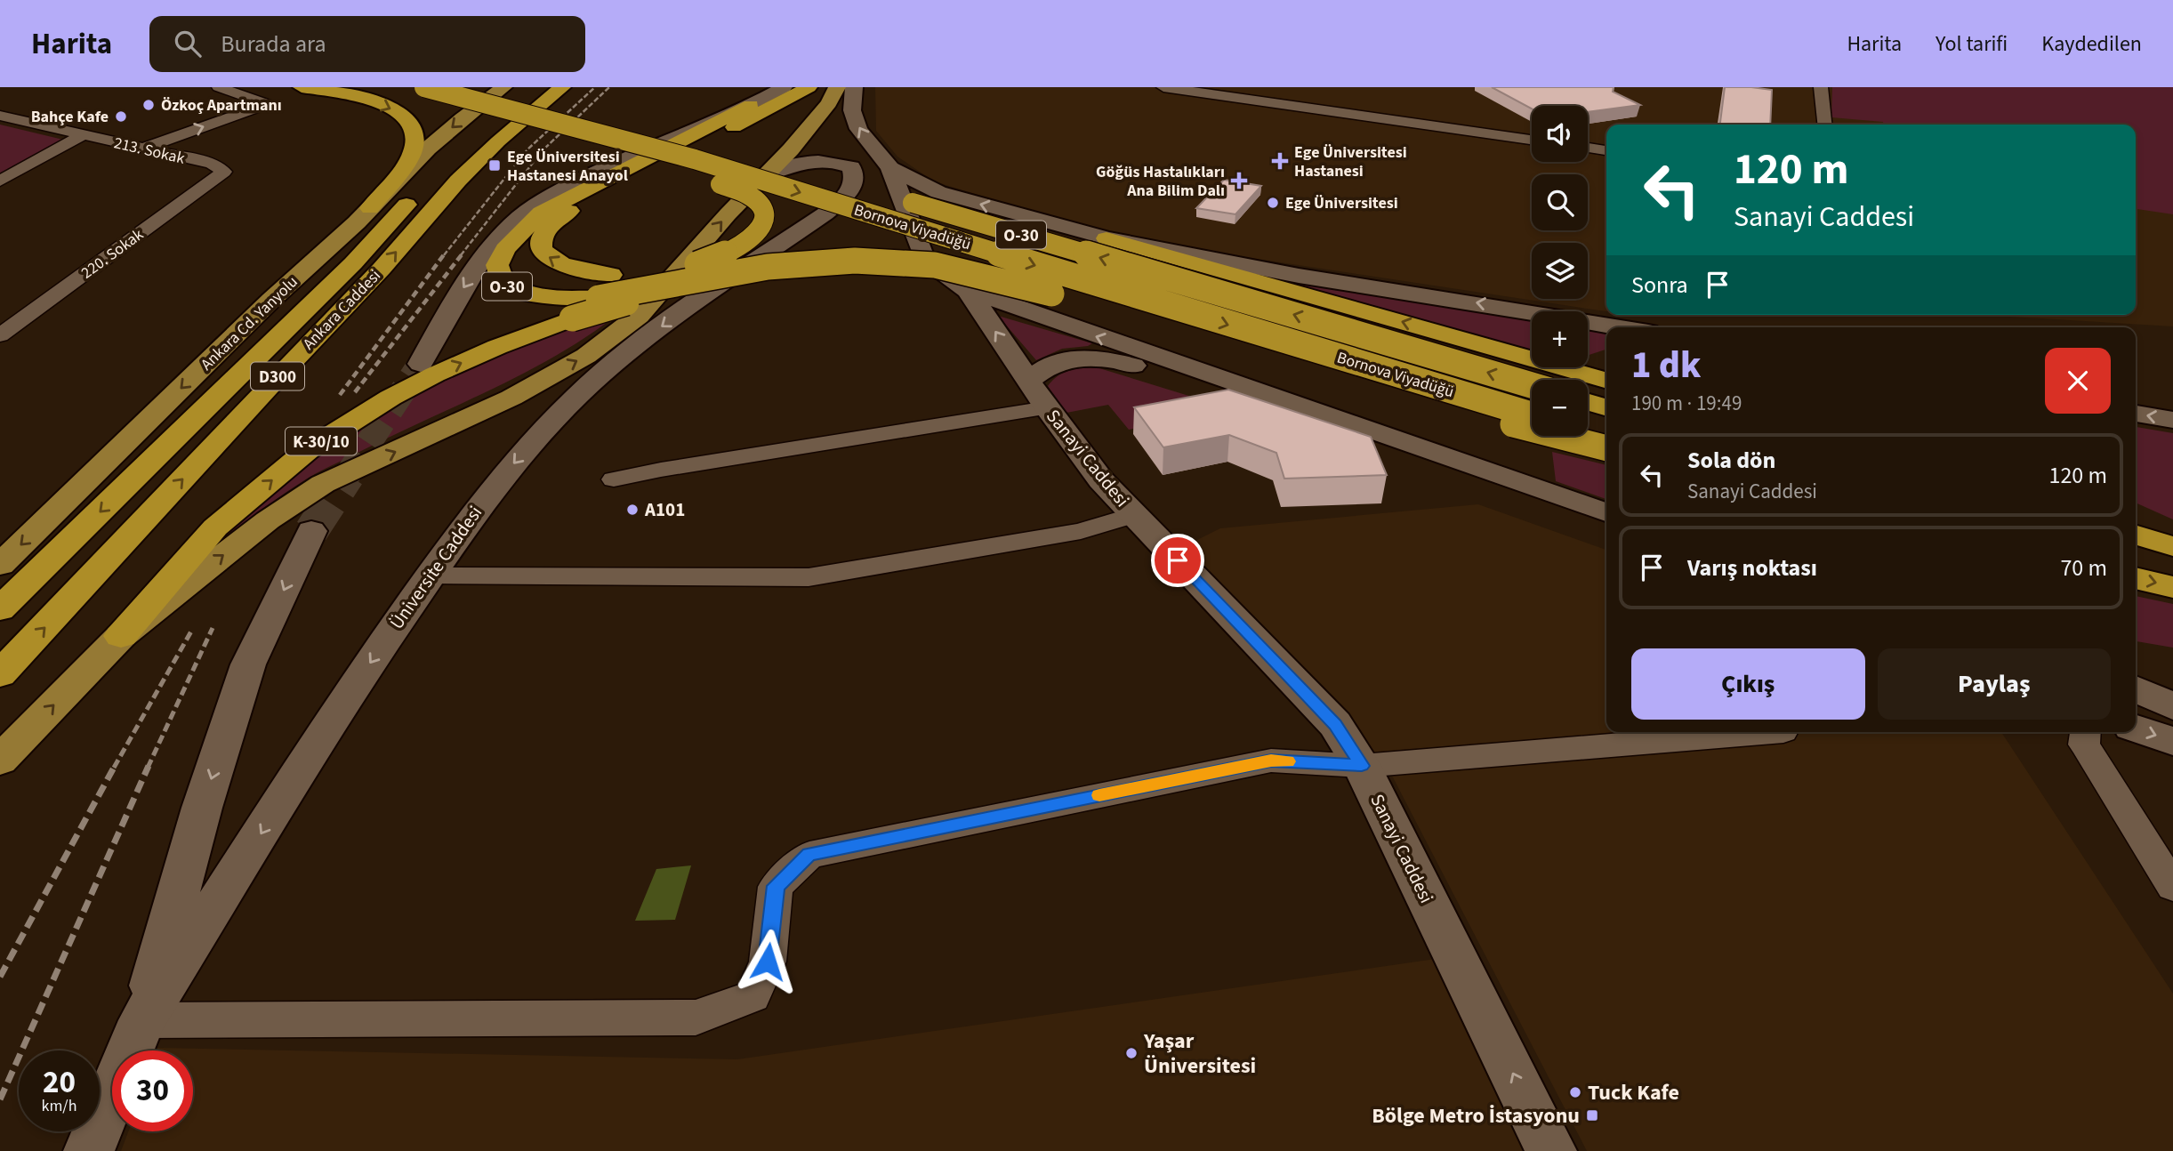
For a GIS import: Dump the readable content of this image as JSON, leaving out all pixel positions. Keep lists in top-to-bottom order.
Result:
{
  "streets": {
    "highway": [
      "Bornova Viyadüğü",
      "O-30",
      "Ankara Caddesi",
      "D300",
      "K-30/10"
    ],
    "main road": ["Ankara Cd. Yanyolu", "Sanayi Caddesi", "Üniversite Caddesi"],
    "street": ["213. Sokak", "220. Sokak"]
  },
  "crossings": [
    ["213. Sokak", "220. Sokak"],
    ["O-30", "K-30/10"],
    ["O-30", "Üniversite Caddesi"],
    ["K-30/10", "Üniversite Caddesi"]
  ],
  "one_way": ["Sanayi Caddesi"],
  "places": {
    "other": [
      "Özkoç Apartmanı",
      "Bahçe Kafe",
      "Ege Üniversitesi",
      "A101",
      "Yaşar Üniversitesi",
      "Tuck Kafe"
    ],
    "health": ["Ege Üniversitesi Hastanesi", "Göğüs Hastalıkları Ana Bilim Dalı"],
    "transit": ["Ege Üniversitesi Hastanesi Anayol", "Bölge Metro İstasyonu"]
  },
  "page": {
    "header": "Harita",
    "search": "Burada ara",
    "nav": ["Harita", "Yol tarifi", "Kaydedilen"],
    "map_buttons": ["+", "−"],
    "turn": ["120 m", "Sanayi Caddesi"],
    "then": "Sonra",
    "heading": ["1 dk", "190 m · 19:49"],
    "list": [
      {
        "name": "Sola dön",
        "note": "Sanayi Caddesi",
        "value": "120 m"
      },
      {
        "name": "Varış noktası",
        "value": "70 m"
      }
    ],
    "buttons": ["Çıkış", "Paylaş"],
    "speed": "20 km/h",
    "limit": "30"
  }
}
